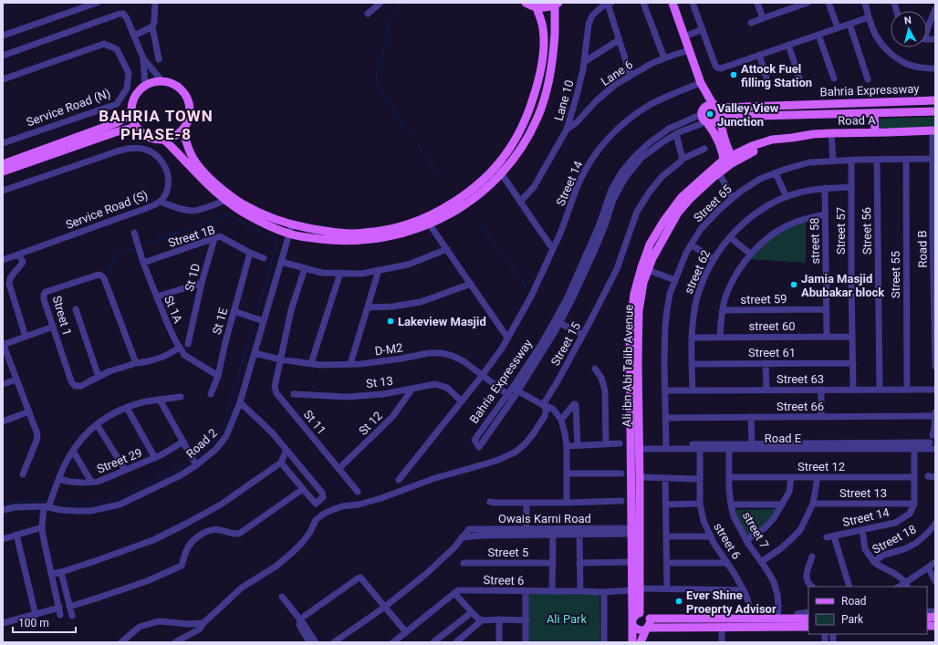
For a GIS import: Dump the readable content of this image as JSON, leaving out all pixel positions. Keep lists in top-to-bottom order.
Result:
{
  "streets": {
    "main road": ["Bahria Expressway", "Road A", "Ali ibn Abi Talib Avenue"],
    "street": [
      "Lane 6",
      "Lane 10",
      "Service Road (N)",
      "Street 14",
      "Street 65",
      "Service Road (S)",
      "Street 57",
      "Street 56",
      "Street 1B",
      "street 58",
      "Road B",
      "street 62",
      "Street 55",
      "St 1D",
      "street 59",
      "St 1A",
      "Street 1",
      "St 1E",
      "street 60",
      "Street 15",
      "D-M2",
      "Street 61",
      "Street 63",
      "St 13",
      "Street 66",
      "St 11",
      "St 12",
      "Road E",
      "Road 2",
      "Street 29",
      "Street 12",
      "Street 13",
      "Owais Karni Road",
      "street 7",
      "Street 18",
      "street 6",
      "Street 5",
      "Street 6"
    ]
  },
  "crossings": [
    ["Lane 6", "Lane 10"],
    ["Bahria Expressway", "D-M2"],
    ["Road A", "Road B"],
    ["Road A", "Ali ibn Abi Talib Avenue"],
    ["Street 14", "D-M2"],
    ["Street 14", "St 13"],
    ["Street 14", "Street 13"],
    ["Street 65", "Street 57"],
    ["Street 65", "Street 56"],
    ["Street 65", "Road B"],
    ["Street 65", "Street 55"],
    ["Street 65", "Street 63"],
    ["Street 65", "Street 66"],
    ["Street 65", "Road E"],
    ["Street 57", "street 62"],
    ["Street 57", "street 60"],
    ["Street 57", "Street 61"],
    ["Street 57", "Street 63"],
    ["Street 56", "Street 63"],
    ["Street 1B", "St 1D"],
    ["Street 1B", "St 1A"],
    ["Street 1B", "St 1E"],
    ["street 58", "street 62"],
    ["street 58", "street 59"],
    ["street 58", "street 60"],
    ["street 62", "street 60"],
    ["street 62", "Street 61"],
    ["street 62", "Street 63"],
    ["Street 55", "Street 63"],
    ["St 1A", "Street 1"],
    ["St 1A", "St 1E"],
    ["D-M2", "St 11"],
    ["D-M2", "Road 2"],
    ["Ali ibn Abi Talib Avenue", "Road E"],
    ["Ali ibn Abi Talib Avenue", "Owais Karni Road"],
    ["Ali ibn Abi Talib Avenue", "Street 6"],
    ["St 13", "St 12"],
    ["St 11", "St 12"],
    ["Road E", "street 7"],
    ["Road E", "street 6"],
    ["Street 12", "street 7"],
    ["street 6", "Street 6"]
  ],
  "districts": ["BAHRIA TOWN PHASE-8"],
  "parks": ["Ali Park"],
  "places": [
    "Attock Fuel filling Station",
    "Valley View Junction",
    "Jamia Masjid Abubakar block",
    "Lakeview Masjid",
    "Ever Shine Proeprty Advisor"
  ],
  "legend": ["Road", "Park"],
  "scale_bar": "100 m",
  "north": "top"
}
